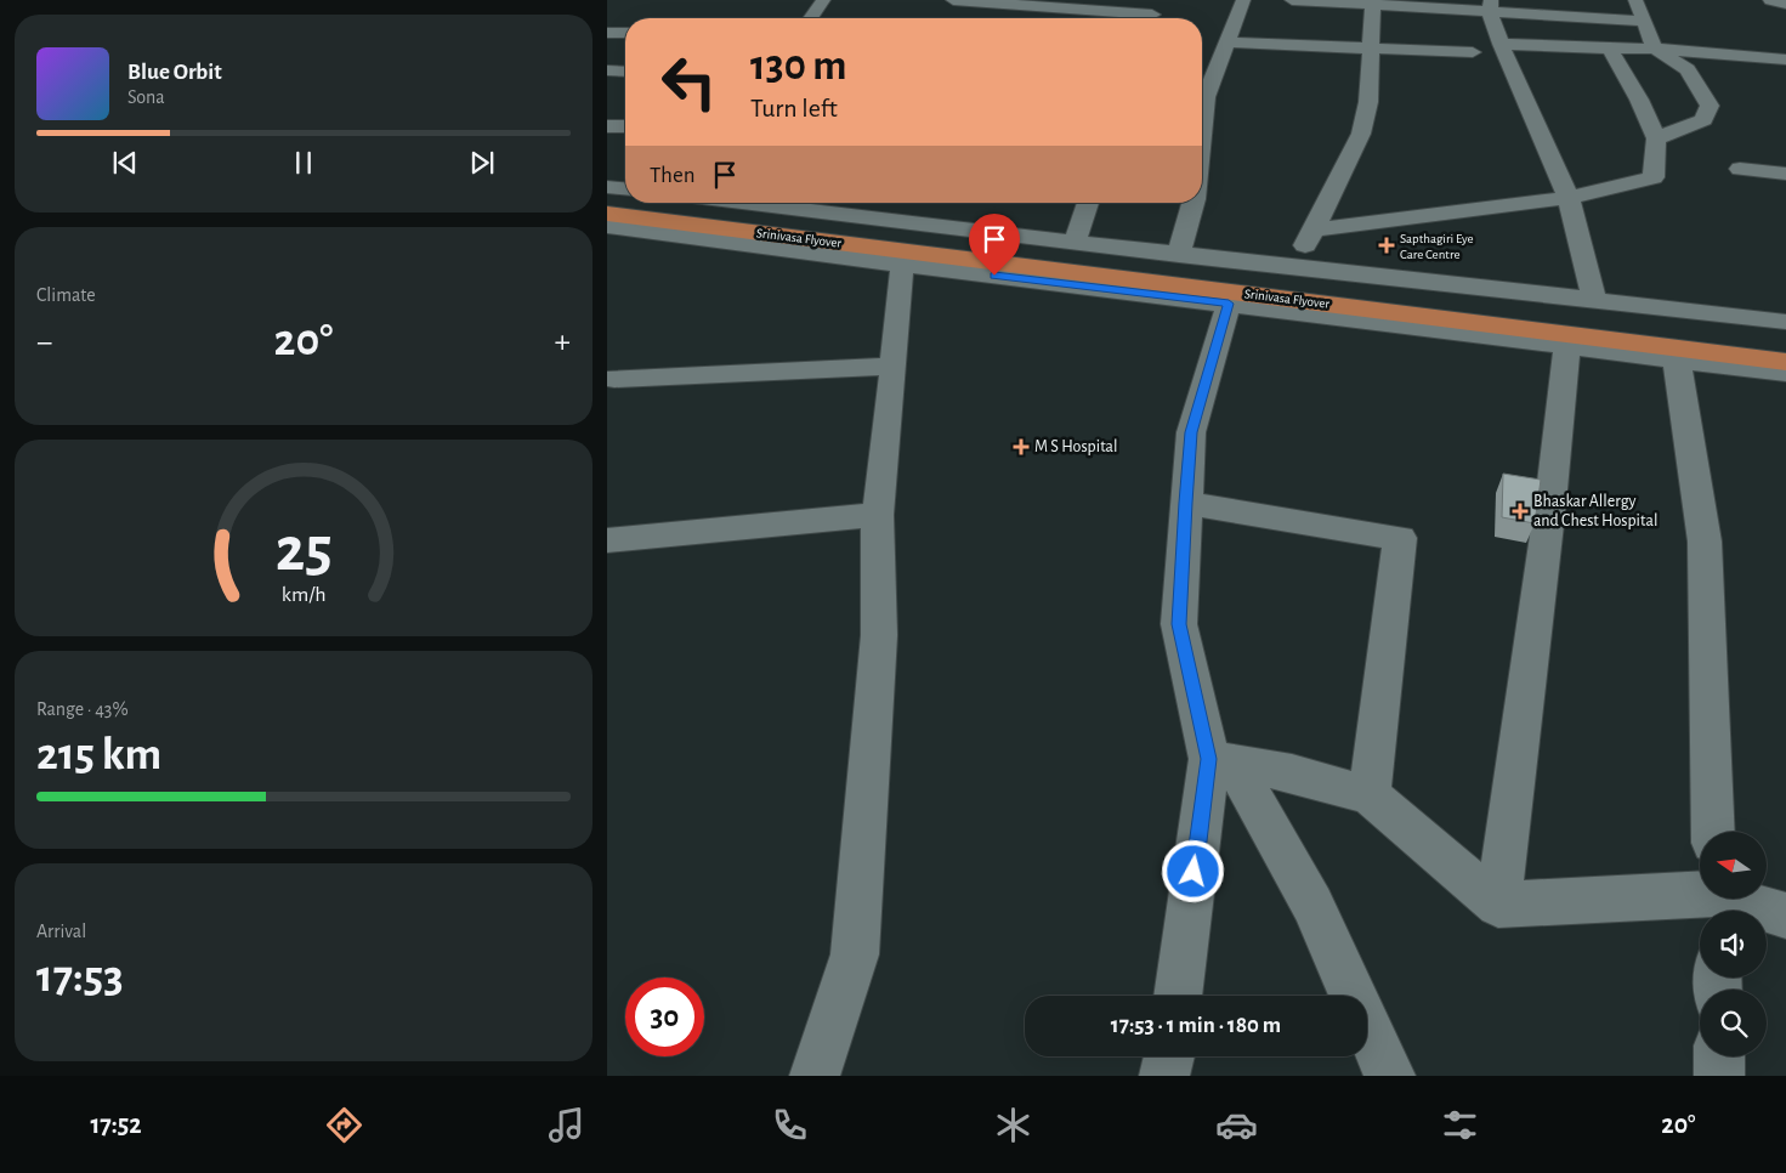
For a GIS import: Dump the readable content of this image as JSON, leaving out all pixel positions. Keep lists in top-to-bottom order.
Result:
{
  "streets": {
    "main road": ["Srinivasa Flyover"]
  },
  "places": {
    "health": ["Sapthagiri Eye Care Centre", "M S Hospital", "Bhaskar Allergy and Chest Hospital"]
  },
  "north": "left",
  "page": {
    "turn": ["130 m", "Turn left"],
    "song": ["Blue Orbit", "Sona"],
    "then": "Then",
    "tile": [
      "Climate",
      ["Range · 43%", "215 km"],
      ["Arrival", "17:53"]
    ],
    "heat": ["−", "20°", "+"],
    "limit": "30",
    "trip": "17:53 · 1 min · 180 m",
    "tabs": ["17:52", "20°"],
    "gauge": ["25", "km/h"]
  }
}
